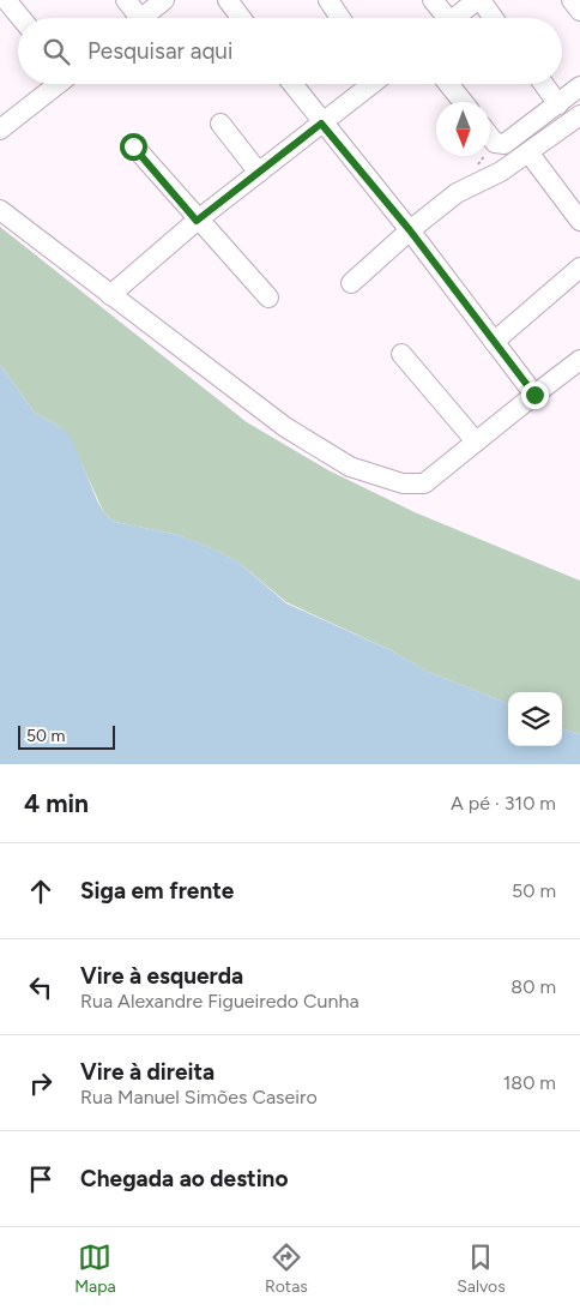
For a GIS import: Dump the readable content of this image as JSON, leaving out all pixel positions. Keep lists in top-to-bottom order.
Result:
{
  "scale_bar": "50 m",
  "north": "bottom",
  "page": {
    "search": "Pesquisar aqui",
    "scale": "50 m",
    "heading": ["4 min", "A pé · 310 m"],
    "list": [
      ["Siga em frente", "50 m"],
      ["Vire à esquerda", "Rua Alexandre Figueiredo Cunha", "80 m"],
      ["Vire à direita", "Rua Manuel Simões Caseiro", "180 m"],
      "Chegada ao destino"
    ],
    "nav": ["Mapa", "Rotas", "Salvos"]
  }
}
